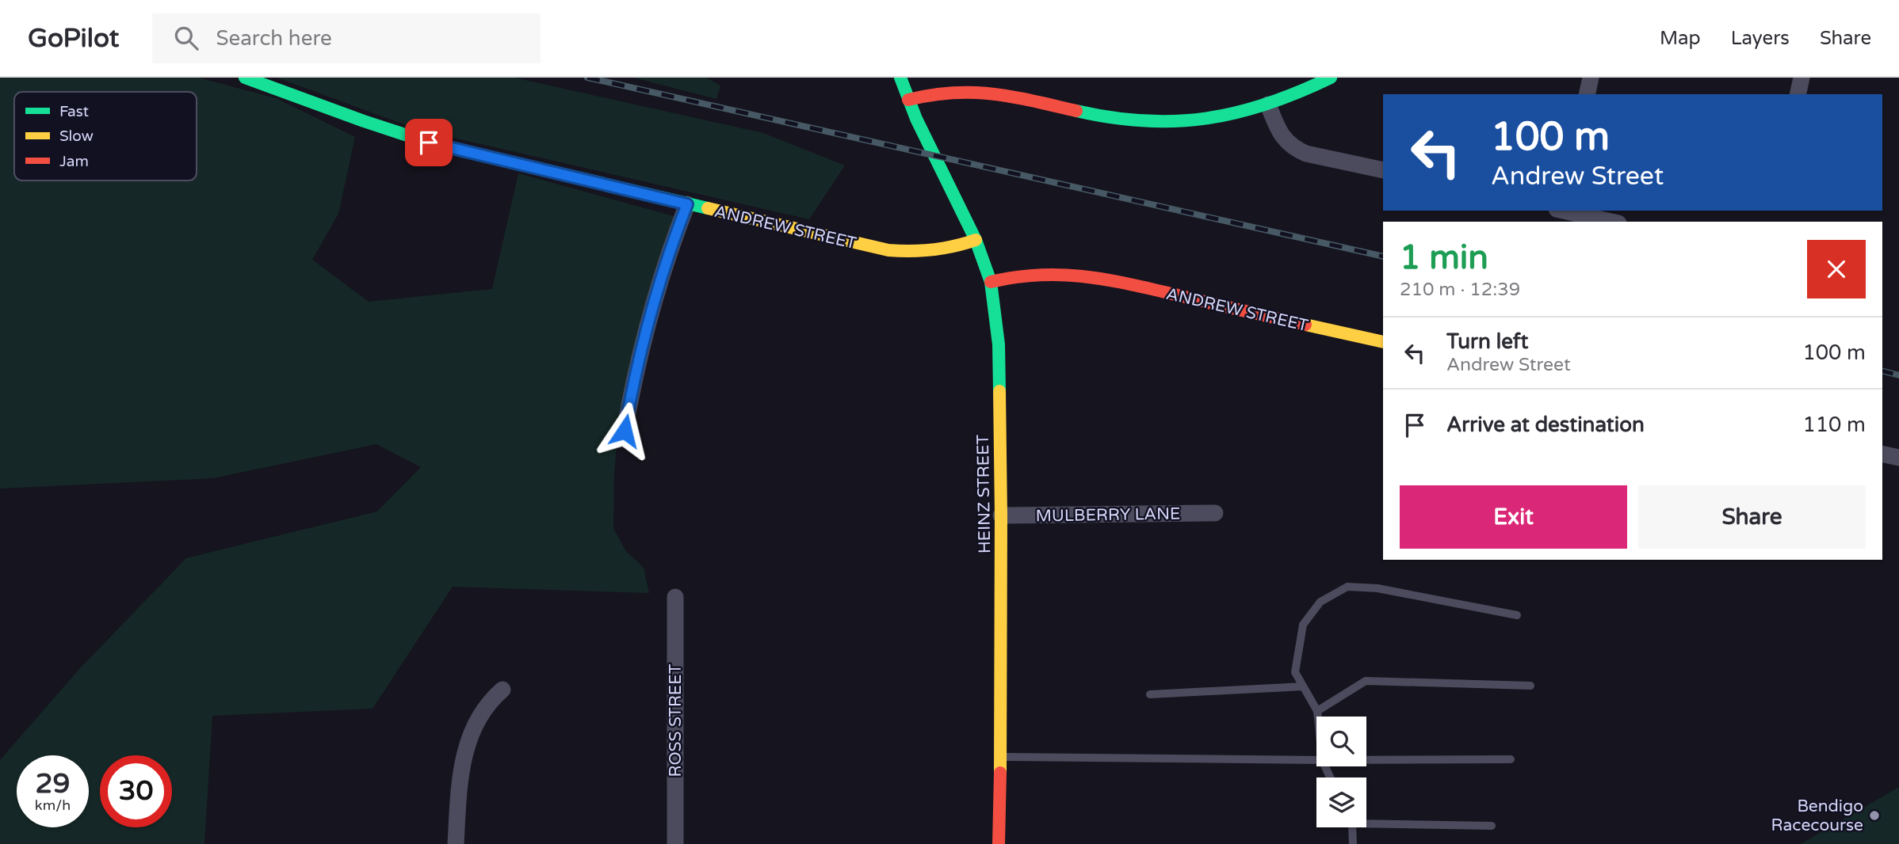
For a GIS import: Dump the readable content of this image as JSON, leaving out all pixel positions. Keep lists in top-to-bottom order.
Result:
{
  "streets": {
    "street": [
      "ANDREW STREET",
      "HEINZ STREET",
      "MULBERRY LANE",
      "ROSS STREET"
    ]
  },
  "crossings": [
    ["ANDREW STREET", "HEINZ STREET"],
    ["HEINZ STREET", "MULBERRY LANE"]
  ],
  "places": ["Bendigo Racecourse"],
  "legend": ["Fast", "Slow", "Jam"],
  "page": {
    "header": "GoPilot",
    "search": "Search here",
    "nav": ["Map", "Layers", "Share"],
    "turn": ["100 m", "Andrew Street"],
    "heading": ["1 min", "210 m · 12:39"],
    "list": [
      {
        "name": "Turn left",
        "note": "Andrew Street",
        "value": "100 m"
      },
      {
        "name": "Arrive at destination",
        "value": "110 m"
      }
    ],
    "buttons": ["Exit", "Share"],
    "speed": "29 km/h",
    "limit": "30"
  }
}
